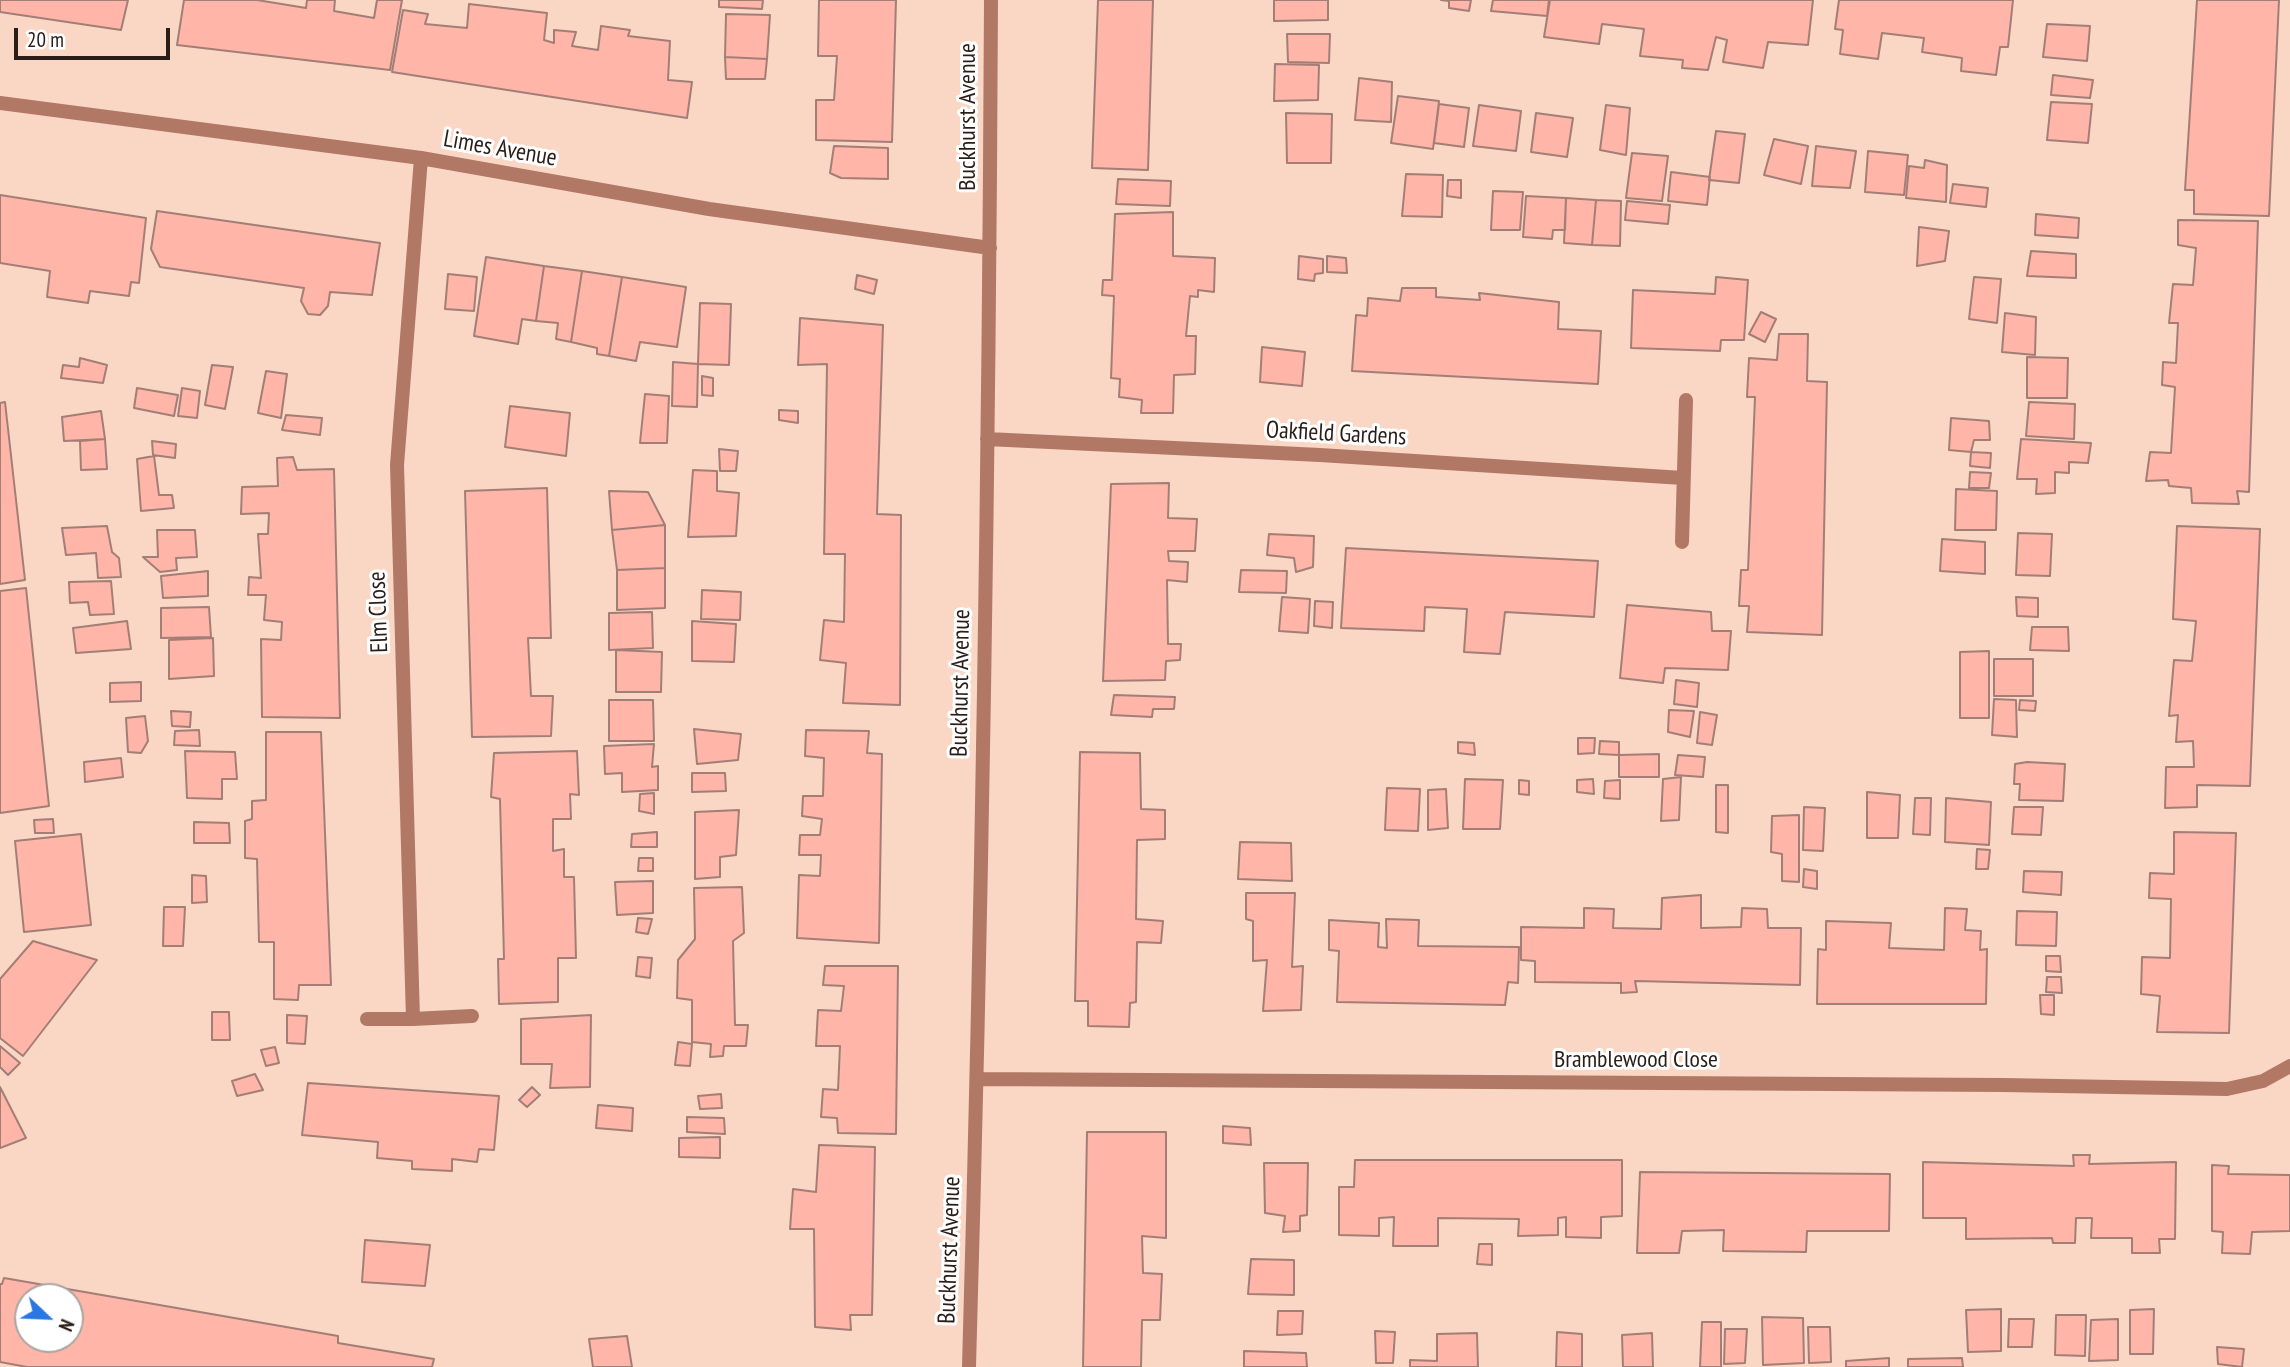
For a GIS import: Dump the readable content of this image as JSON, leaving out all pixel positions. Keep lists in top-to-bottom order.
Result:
{
  "streets": {
    "street": [
      "Buckhurst Avenue",
      "Limes Avenue",
      "Oakfield Gardens",
      "Elm Close",
      "Bramblewood Close"
    ]
  },
  "crossings": [
    ["Buckhurst Avenue", "Limes Avenue"],
    ["Buckhurst Avenue", "Oakfield Gardens"],
    ["Buckhurst Avenue", "Bramblewood Close"],
    ["Limes Avenue", "Elm Close"]
  ],
  "scale_bar": "20 m",
  "north": "bottom right"
}
